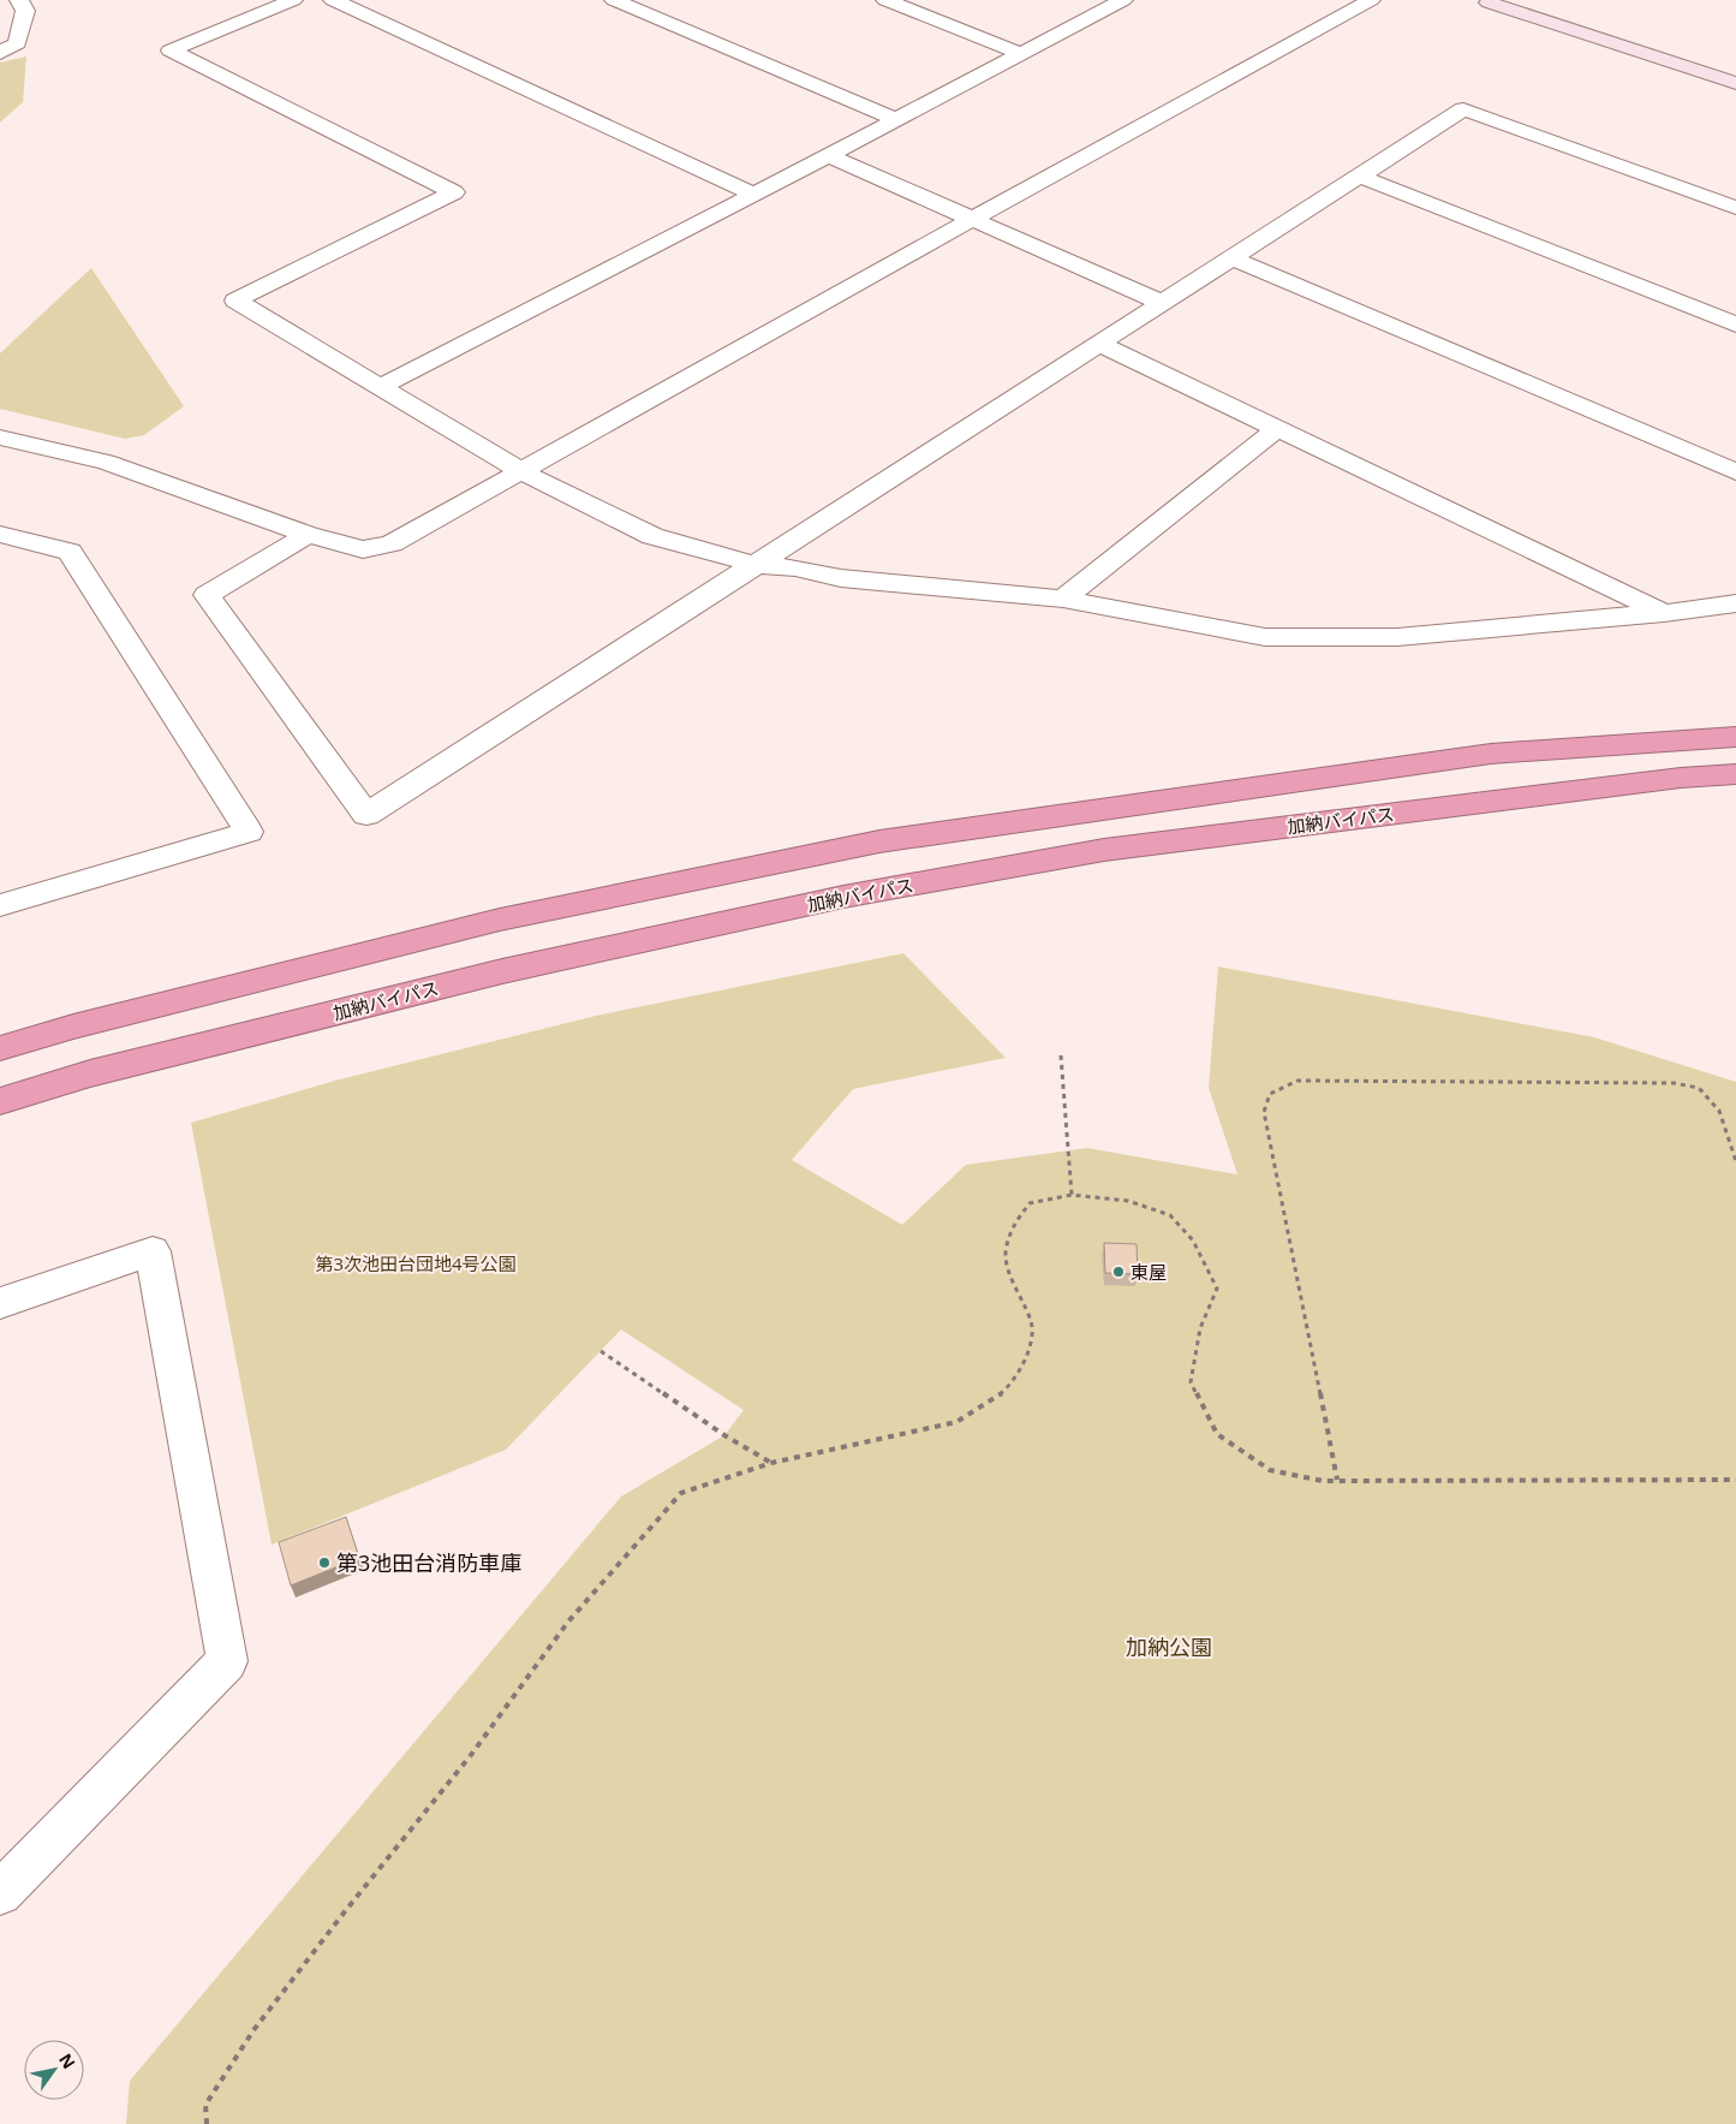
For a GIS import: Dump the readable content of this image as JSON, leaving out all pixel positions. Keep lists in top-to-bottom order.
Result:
{
  "streets": {
    "highway": ["加納バイパス"]
  },
  "parks": ["第3次池田台団地4号公園", "加納公園"],
  "places": ["東屋", "第3池田台消防車庫"],
  "north": "top right"
}
